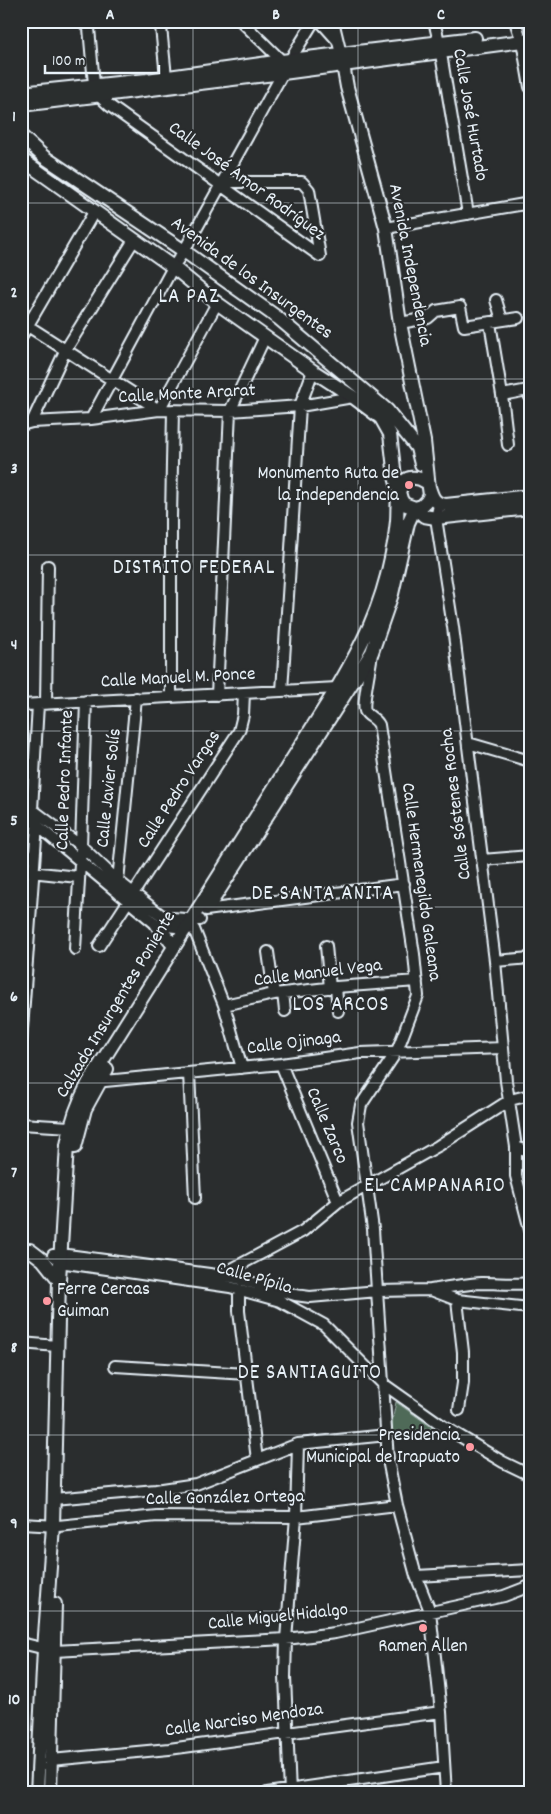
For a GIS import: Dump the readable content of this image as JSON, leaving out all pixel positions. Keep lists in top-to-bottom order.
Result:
{
  "streets": {
    "main road": ["Avenida Independencia", "Avenida de los Insurgentes", "Calzada Insurgentes Poniente"],
    "street": [
      "Calle José Hurtado",
      "Calle José Amor Rodríguez",
      "Calle Monte Ararat",
      "Calle Manuel M. Ponce",
      "Calle Pedro Infante",
      "Calle Javier Solís",
      "Calle Pedro Vargas",
      "Calle Sóstenes Rocha",
      "Calle Hermenegildo Galeana",
      "Calle Manuel Vega",
      "Calle Ojinaga",
      "Calle Zarco",
      "Calle Pípila",
      "Calle González Ortega",
      "Calle Miguel Hidalgo",
      "Calle Narciso Mendoza"
    ]
  },
  "crossings": [
    ["Avenida Independencia", "Avenida de los Insurgentes"],
    ["Avenida Independencia", "Calzada Insurgentes Poniente"],
    ["Avenida de los Insurgentes", "Calle Monte Ararat"],
    ["Avenida de los Insurgentes", "Calzada Insurgentes Poniente"],
    ["Calle Manuel M. Ponce", "Calle Pedro Infante"],
    ["Calle Manuel M. Ponce", "Calle Javier Solís"],
    ["Calle Manuel M. Ponce", "Calle Pedro Vargas"],
    ["Calle Manuel M. Ponce", "Calzada Insurgentes Poniente"],
    ["Calle Sóstenes Rocha", "Calle Ojinaga"],
    ["Calle Hermenegildo Galeana", "Calle Manuel Vega"],
    ["Calle Hermenegildo Galeana", "Calzada Insurgentes Poniente"],
    ["Calle Hermenegildo Galeana", "Calle Ojinaga"],
    ["Calle Hermenegildo Galeana", "Calle Pípila"],
    ["Calle Hermenegildo Galeana", "Calle González Ortega"],
    ["Calle Hermenegildo Galeana", "Calle Miguel Hidalgo"],
    ["Calle Hermenegildo Galeana", "Calle Narciso Mendoza"],
    ["Calzada Insurgentes Poniente", "Calle Ojinaga"],
    ["Calzada Insurgentes Poniente", "Calle Pípila"],
    ["Calzada Insurgentes Poniente", "Calle González Ortega"],
    ["Calzada Insurgentes Poniente", "Calle Miguel Hidalgo"],
    ["Calle Ojinaga", "Calle Zarco"]
  ],
  "districts": [
    "LA PAZ",
    "DISTRITO FEDERAL",
    "DE SANTA ANITA",
    "LOS ARCOS",
    "EL CAMPANARIO",
    "DE SANTIAGUITO"
  ],
  "places": [
    "Monumento Ruta de la Independencia",
    "Ferre Cercas Guiman",
    "Presidencia Municipal de Irapuato",
    "Ramen Allen"
  ],
  "scale_bar": "100 m",
  "grid": {
    "columns": ["A", "B", "C"],
    "rows": [
      "1",
      "2",
      "3",
      "4",
      "5",
      "6",
      "7",
      "8",
      "9",
      "10"
    ]
  }
}
